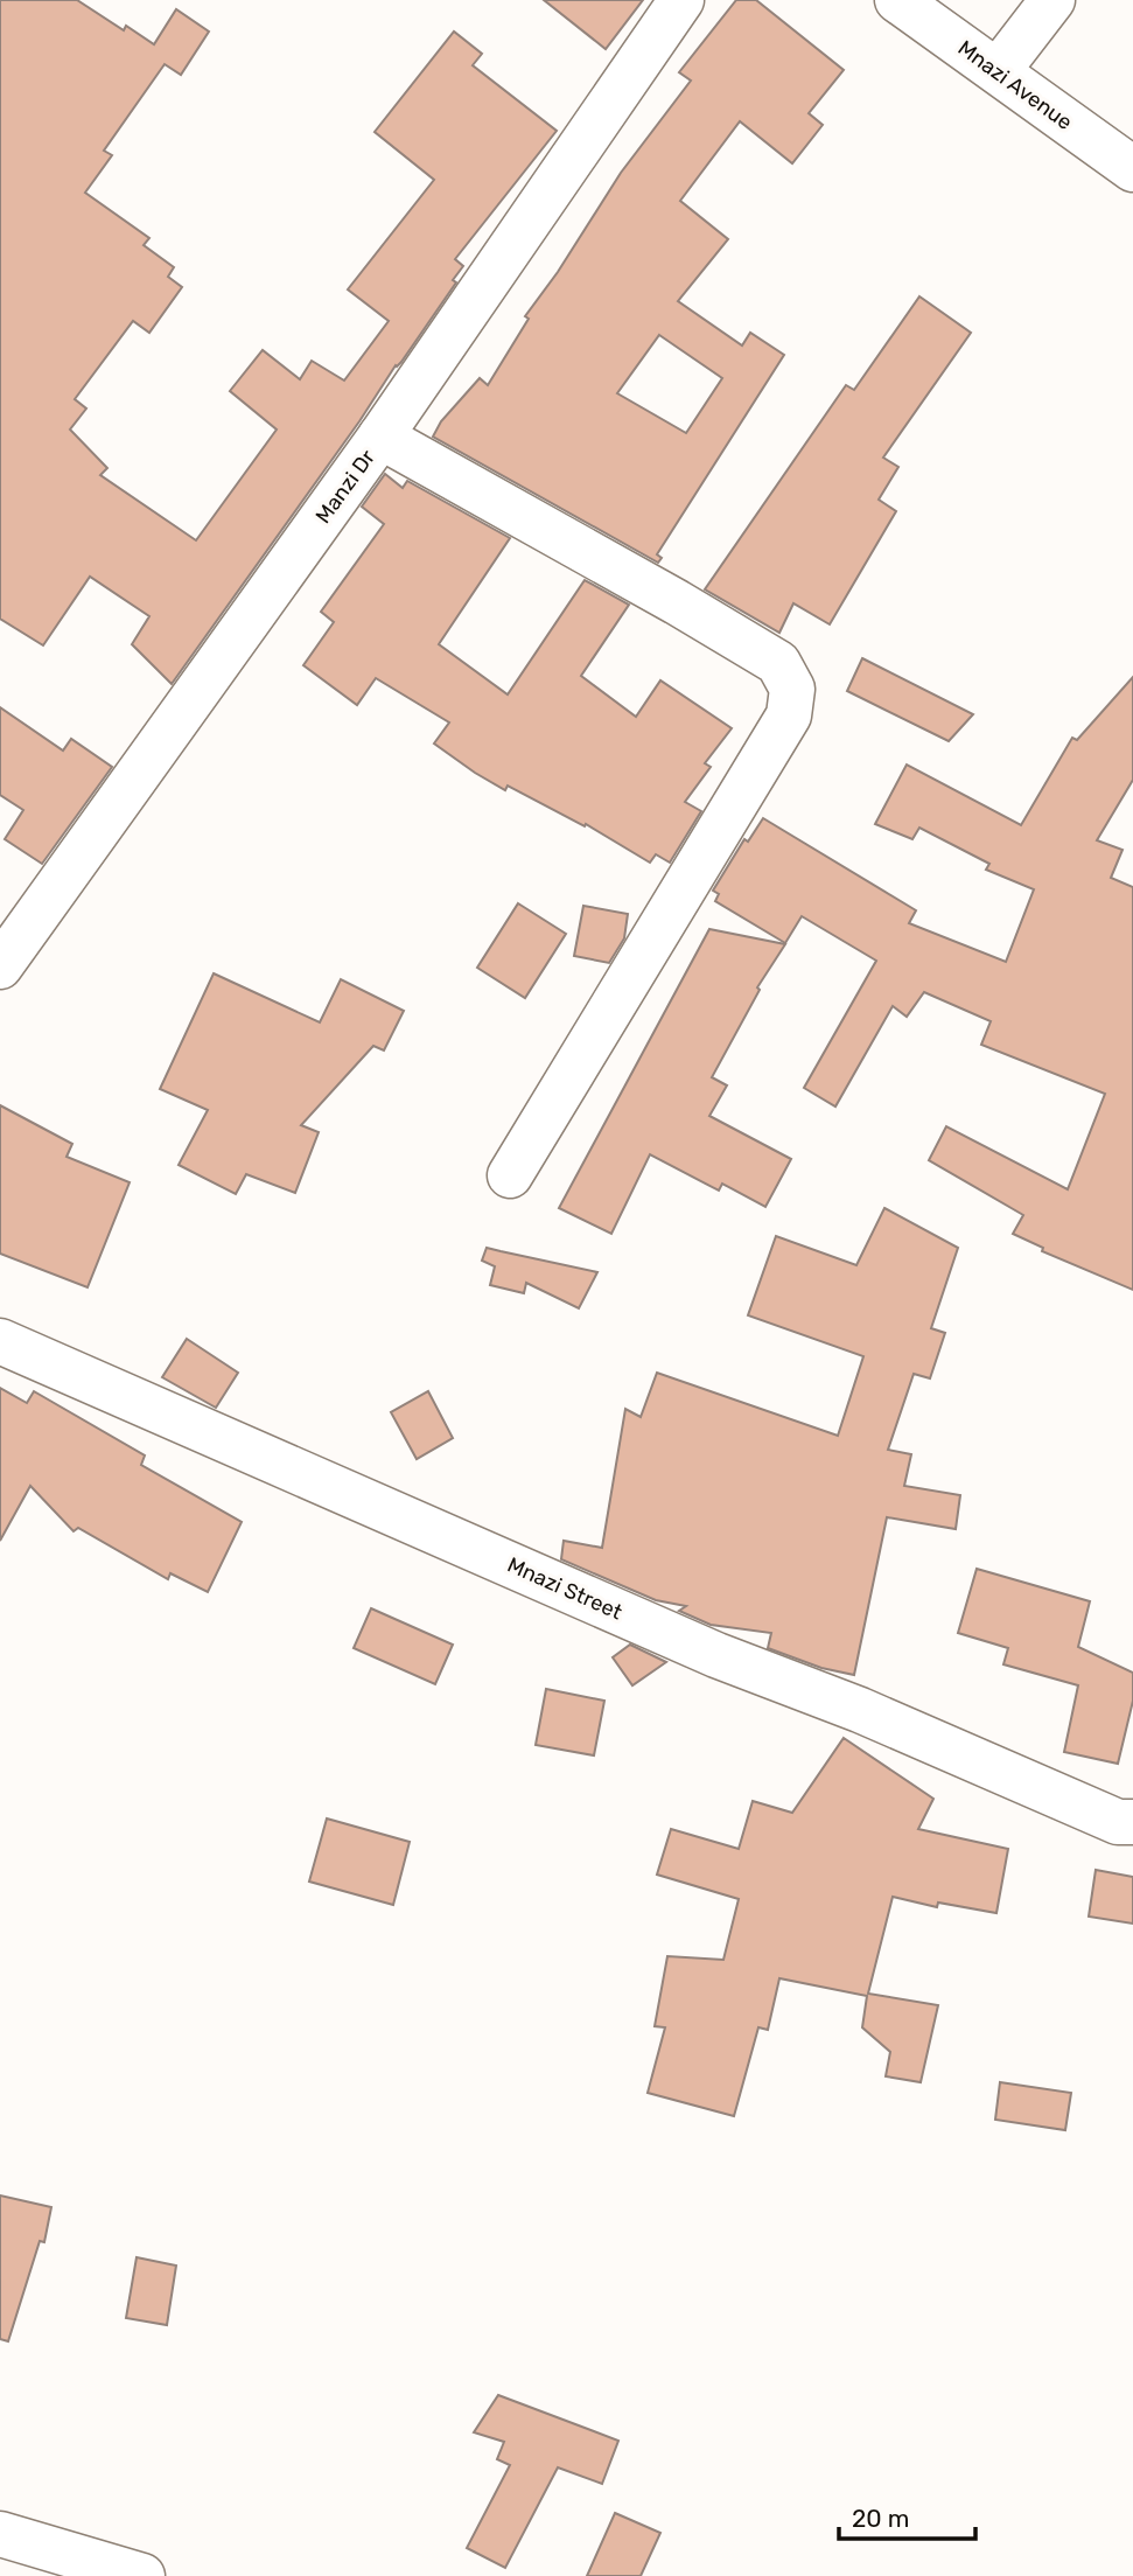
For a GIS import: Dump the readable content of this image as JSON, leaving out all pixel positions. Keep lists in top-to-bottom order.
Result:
{
  "streets": {
    "street": ["Mnazi Avenue", "Manzi Dr", "Mnazi Street"]
  },
  "scale_bar": "20 m"
}
